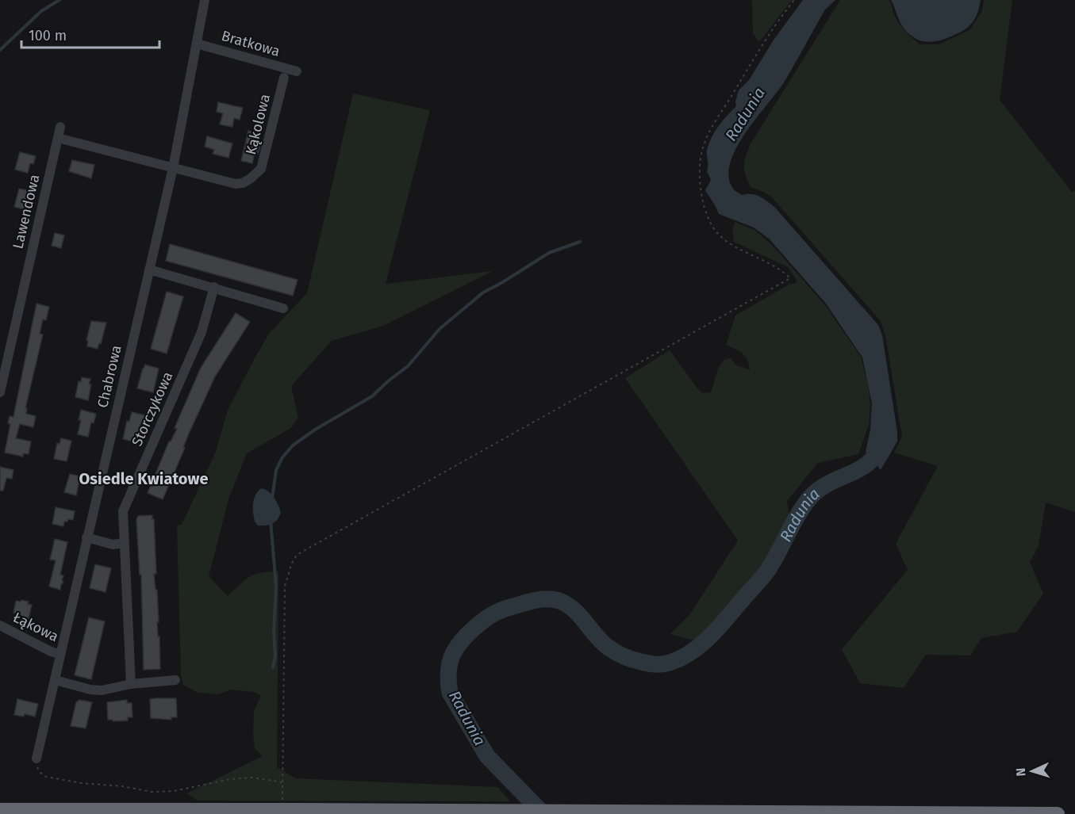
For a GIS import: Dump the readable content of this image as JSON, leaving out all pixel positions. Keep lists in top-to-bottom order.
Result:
{
  "streets": {
    "street": [
      "Bratkowa",
      "Kąkolowa",
      "Lawendowa",
      "Chabrowa",
      "Storczykowa",
      "Łąkowa"
    ]
  },
  "crossings": [
    ["Bratkowa", "Chabrowa"],
    ["Kąkolowa", "Chabrowa"],
    ["Chabrowa", "Łąkowa"]
  ],
  "districts": ["Osiedle Kwiatowe"],
  "water": ["Radunia"],
  "scale_bar": "100 m",
  "north": "left"
}
